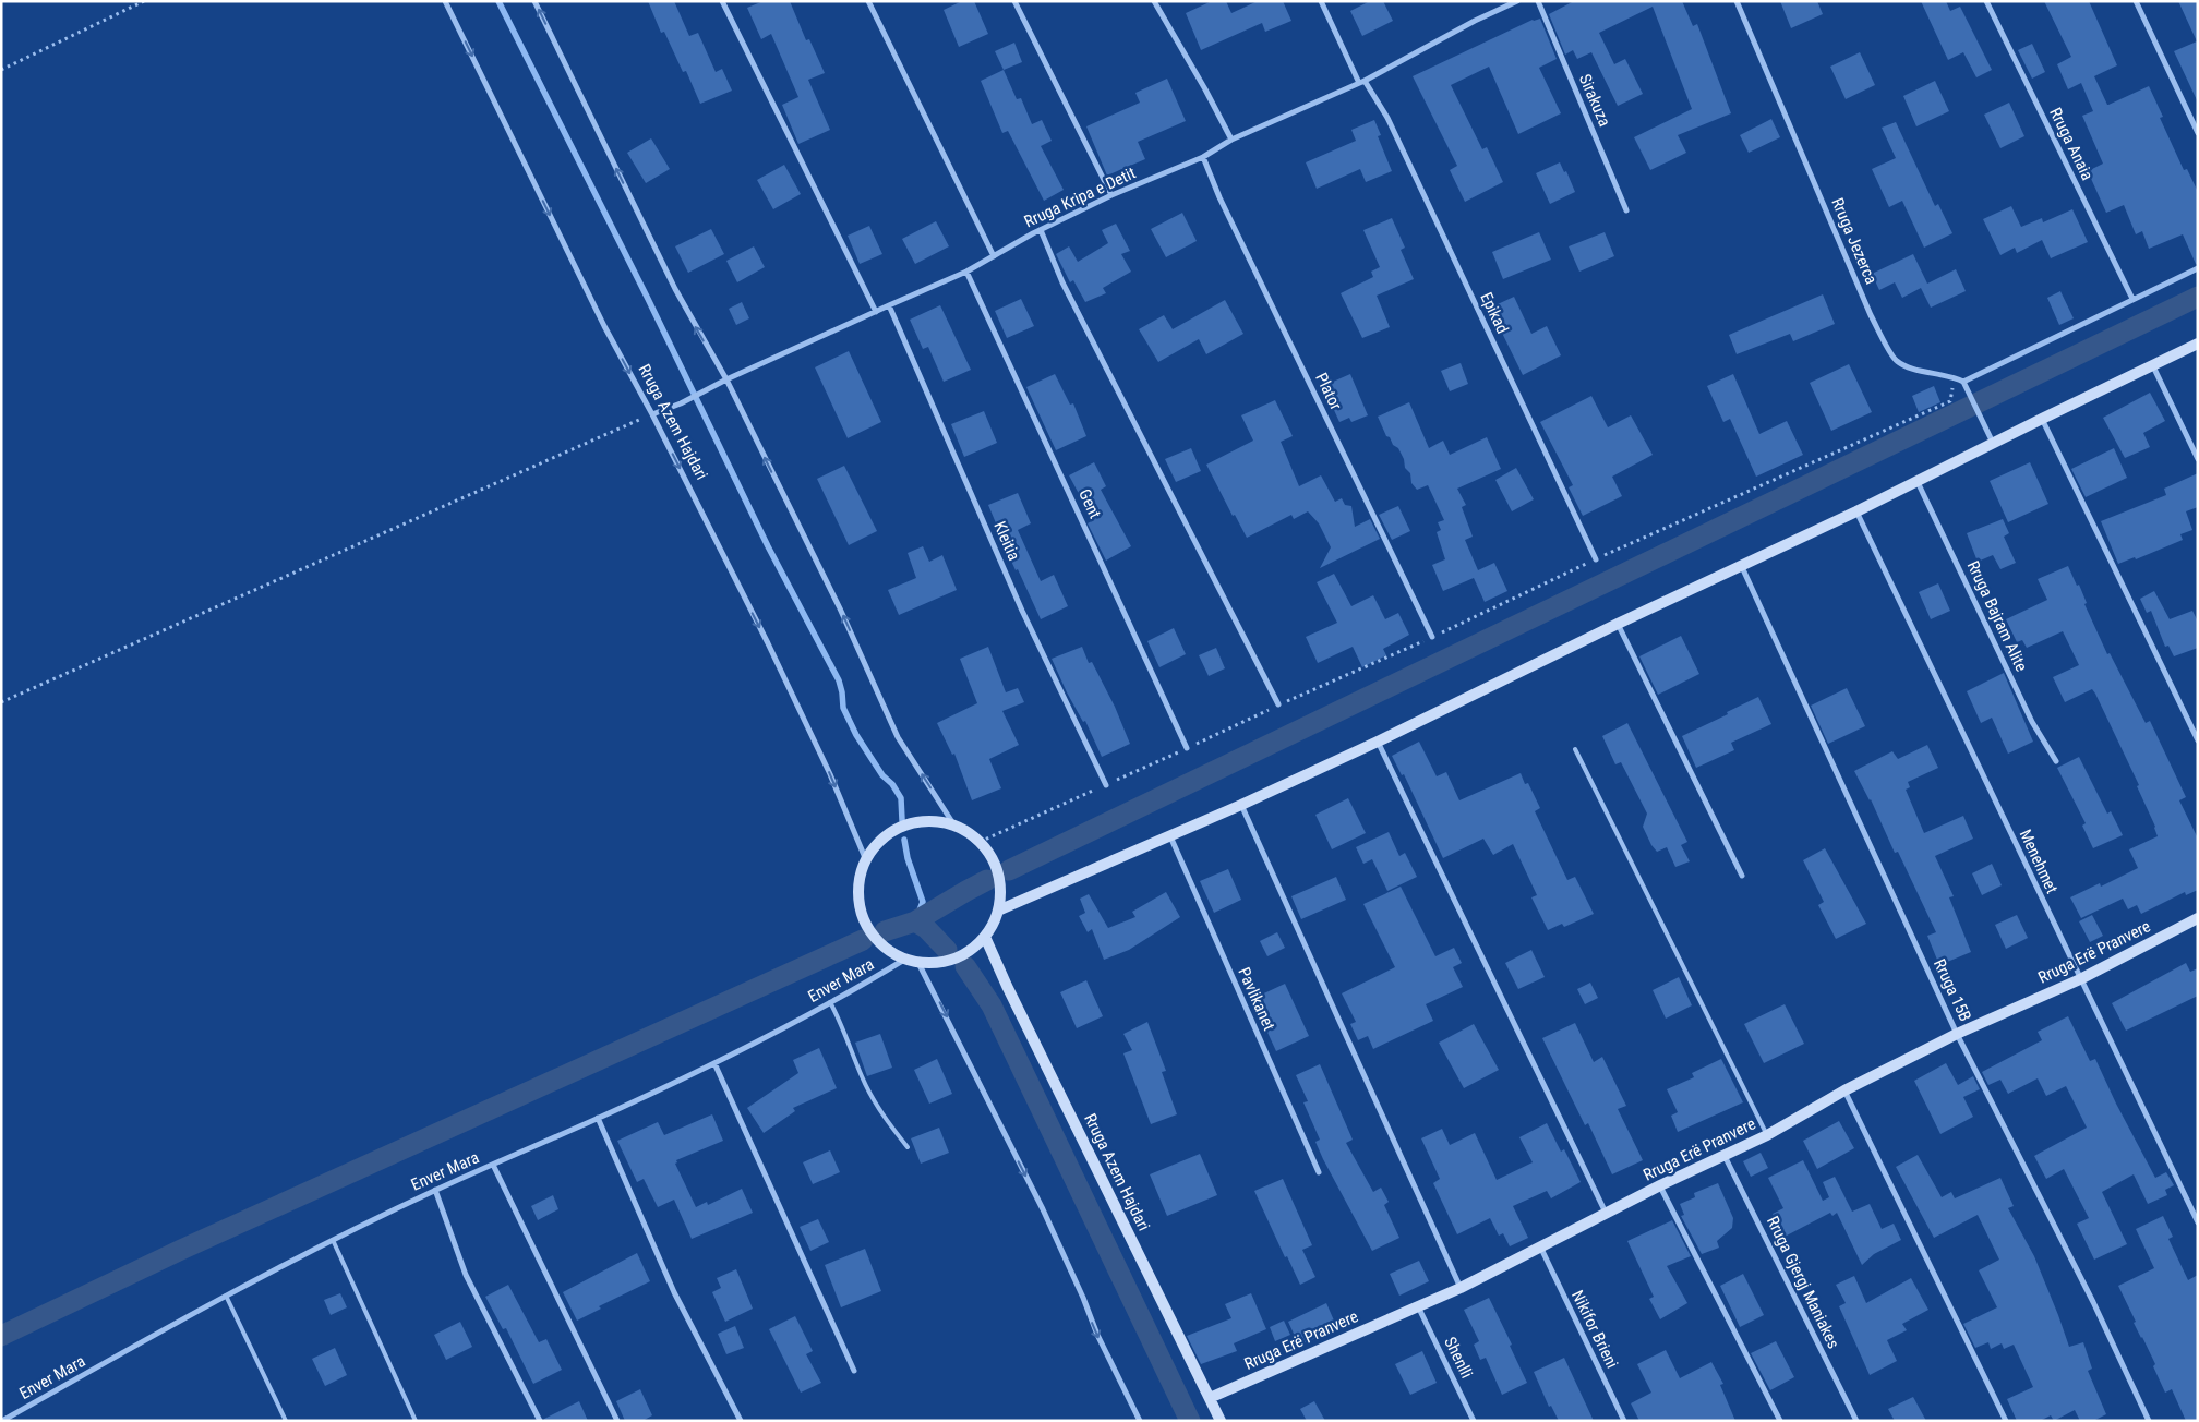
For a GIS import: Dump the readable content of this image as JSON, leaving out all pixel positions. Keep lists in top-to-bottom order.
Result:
{
  "streets": {
    "street": [
      "Sirakuza",
      "Rruga Anaia",
      "Rruga Kripa e Detit",
      "Rruga Jezerca",
      "Epikad",
      "Plator",
      "Rruga Azem Hajdari",
      "Gent",
      "Kleitia",
      "Rruga Bajram Alite",
      "Menehmet",
      "Rruga Erë Pranvere",
      "Enver Mara",
      "Rruga 15B",
      "Pavlikanet",
      "Rruga Gjergj Maniakes",
      "Nikifor Brieni",
      "Shenlli"
    ]
  },
  "crossings": [
    ["Rruga Kripa e Detit", "Epikad"],
    ["Rruga Kripa e Detit", "Plator"],
    ["Rruga Kripa e Detit", "Rruga Azem Hajdari"],
    ["Rruga Kripa e Detit", "Gent"],
    ["Rruga Kripa e Detit", "Kleitia"],
    ["Rruga Azem Hajdari", "Rruga Erë Pranvere"],
    ["Rruga Azem Hajdari", "Enver Mara"],
    ["Menehmet", "Rruga Erë Pranvere"],
    ["Rruga Erë Pranvere", "Rruga 15B"],
    ["Rruga Erë Pranvere", "Rruga Gjergj Maniakes"],
    ["Rruga Erë Pranvere", "Nikifor Brieni"],
    ["Rruga Erë Pranvere", "Shenlli"]
  ],
  "one_way": ["Rruga Azem Hajdari"]
}
